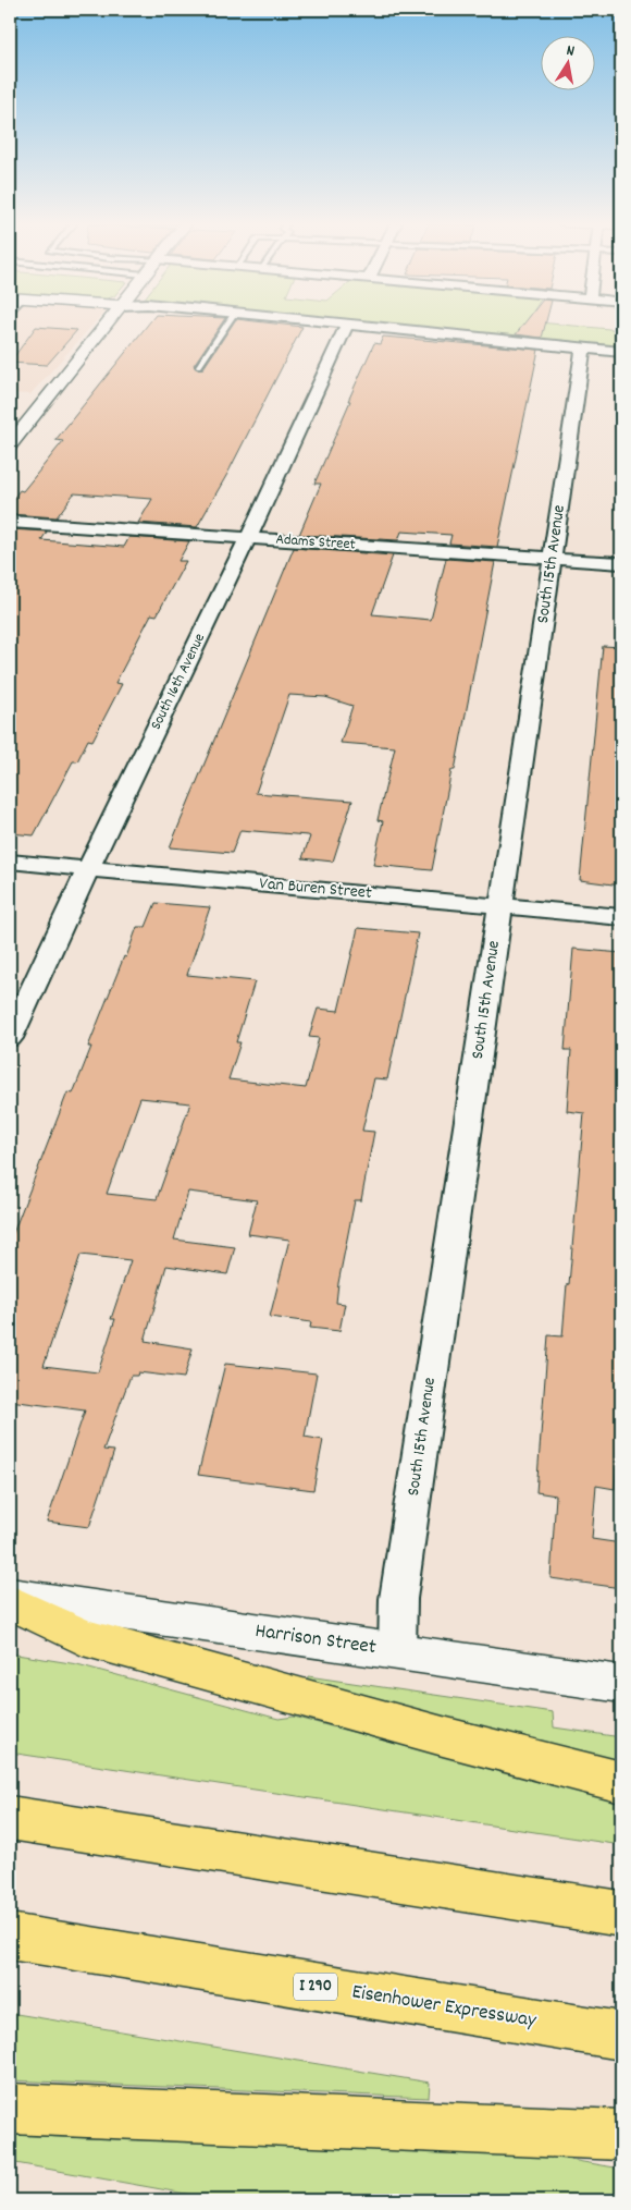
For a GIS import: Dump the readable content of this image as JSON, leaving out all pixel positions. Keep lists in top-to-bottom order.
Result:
{
  "streets": {
    "highway": ["I 290", "Eisenhower Expressway"],
    "street": [
      "Adams Street",
      "South 15th Avenue",
      "South 16th Avenue",
      "Van Buren Street",
      "Harrison Street"
    ]
  },
  "crossings": [
    ["Adams Street", "South 15th Avenue"],
    ["Adams Street", "South 16th Avenue"],
    ["South 15th Avenue", "Van Buren Street"],
    ["South 15th Avenue", "Harrison Street"],
    ["South 16th Avenue", "Van Buren Street"]
  ],
  "north": "top"
}
